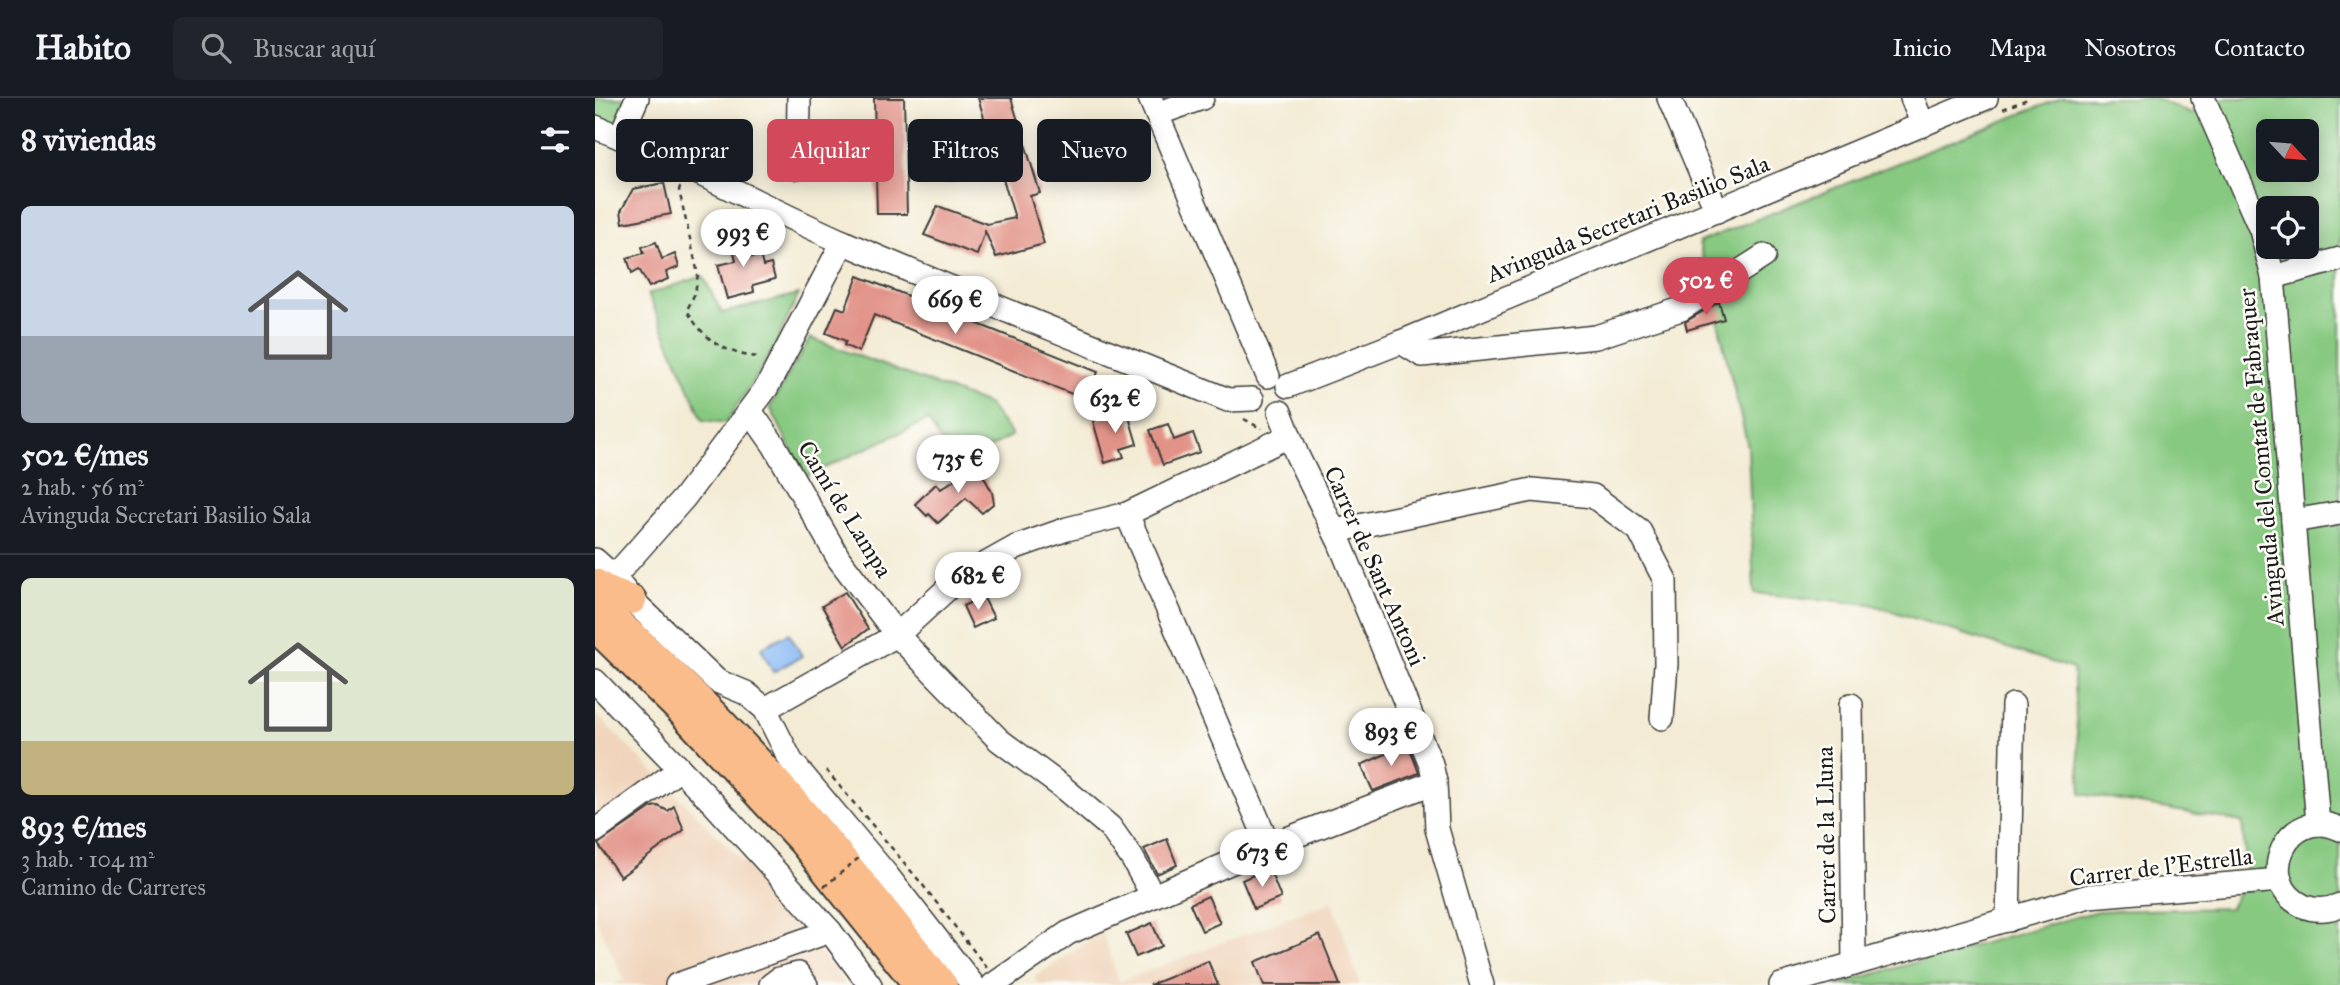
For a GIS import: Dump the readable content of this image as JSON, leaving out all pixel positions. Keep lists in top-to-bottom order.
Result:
{
  "streets": {
    "street": [
      "Avinguda Secretari Basilio Sala",
      "Avinguda del Comtat de Fabraquer",
      "Camí de Lampa",
      "Carrer de Sant Antoni",
      "Carrer de la Lluna",
      "Carrer de l'Estrella"
    ]
  },
  "crossings": [
    ["Avinguda Secretari Basilio Sala", "Carrer de Sant Antoni"],
    ["Carrer de la Lluna", "Carrer de l'Estrella"]
  ],
  "north": "bottom right",
  "page": {
    "header": "Habito",
    "search": "Buscar aquí",
    "nav": [
      "Inicio",
      "Mapa",
      "Nosotros",
      "Contacto"
    ],
    "heading": "8 viviendas",
    "chip": [
      "Comprar",
      "Alquilar",
      "Filtros",
      "Nuevo"
    ],
    "list": [
      {
        "name": "502 €/mes",
        "note": "2 hab. · 56 m² · Avinguda Secretari Basilio Sala"
      },
      {
        "name": "893 €/mes",
        "note": "3 hab. · 104 m² · Camino de Carreres"
      }
    ],
    "price": [
      "993 €",
      "502 €",
      "669 €",
      "632 €",
      "735 €",
      "682 €",
      "893 €",
      "673 €"
    ]
  }
}
